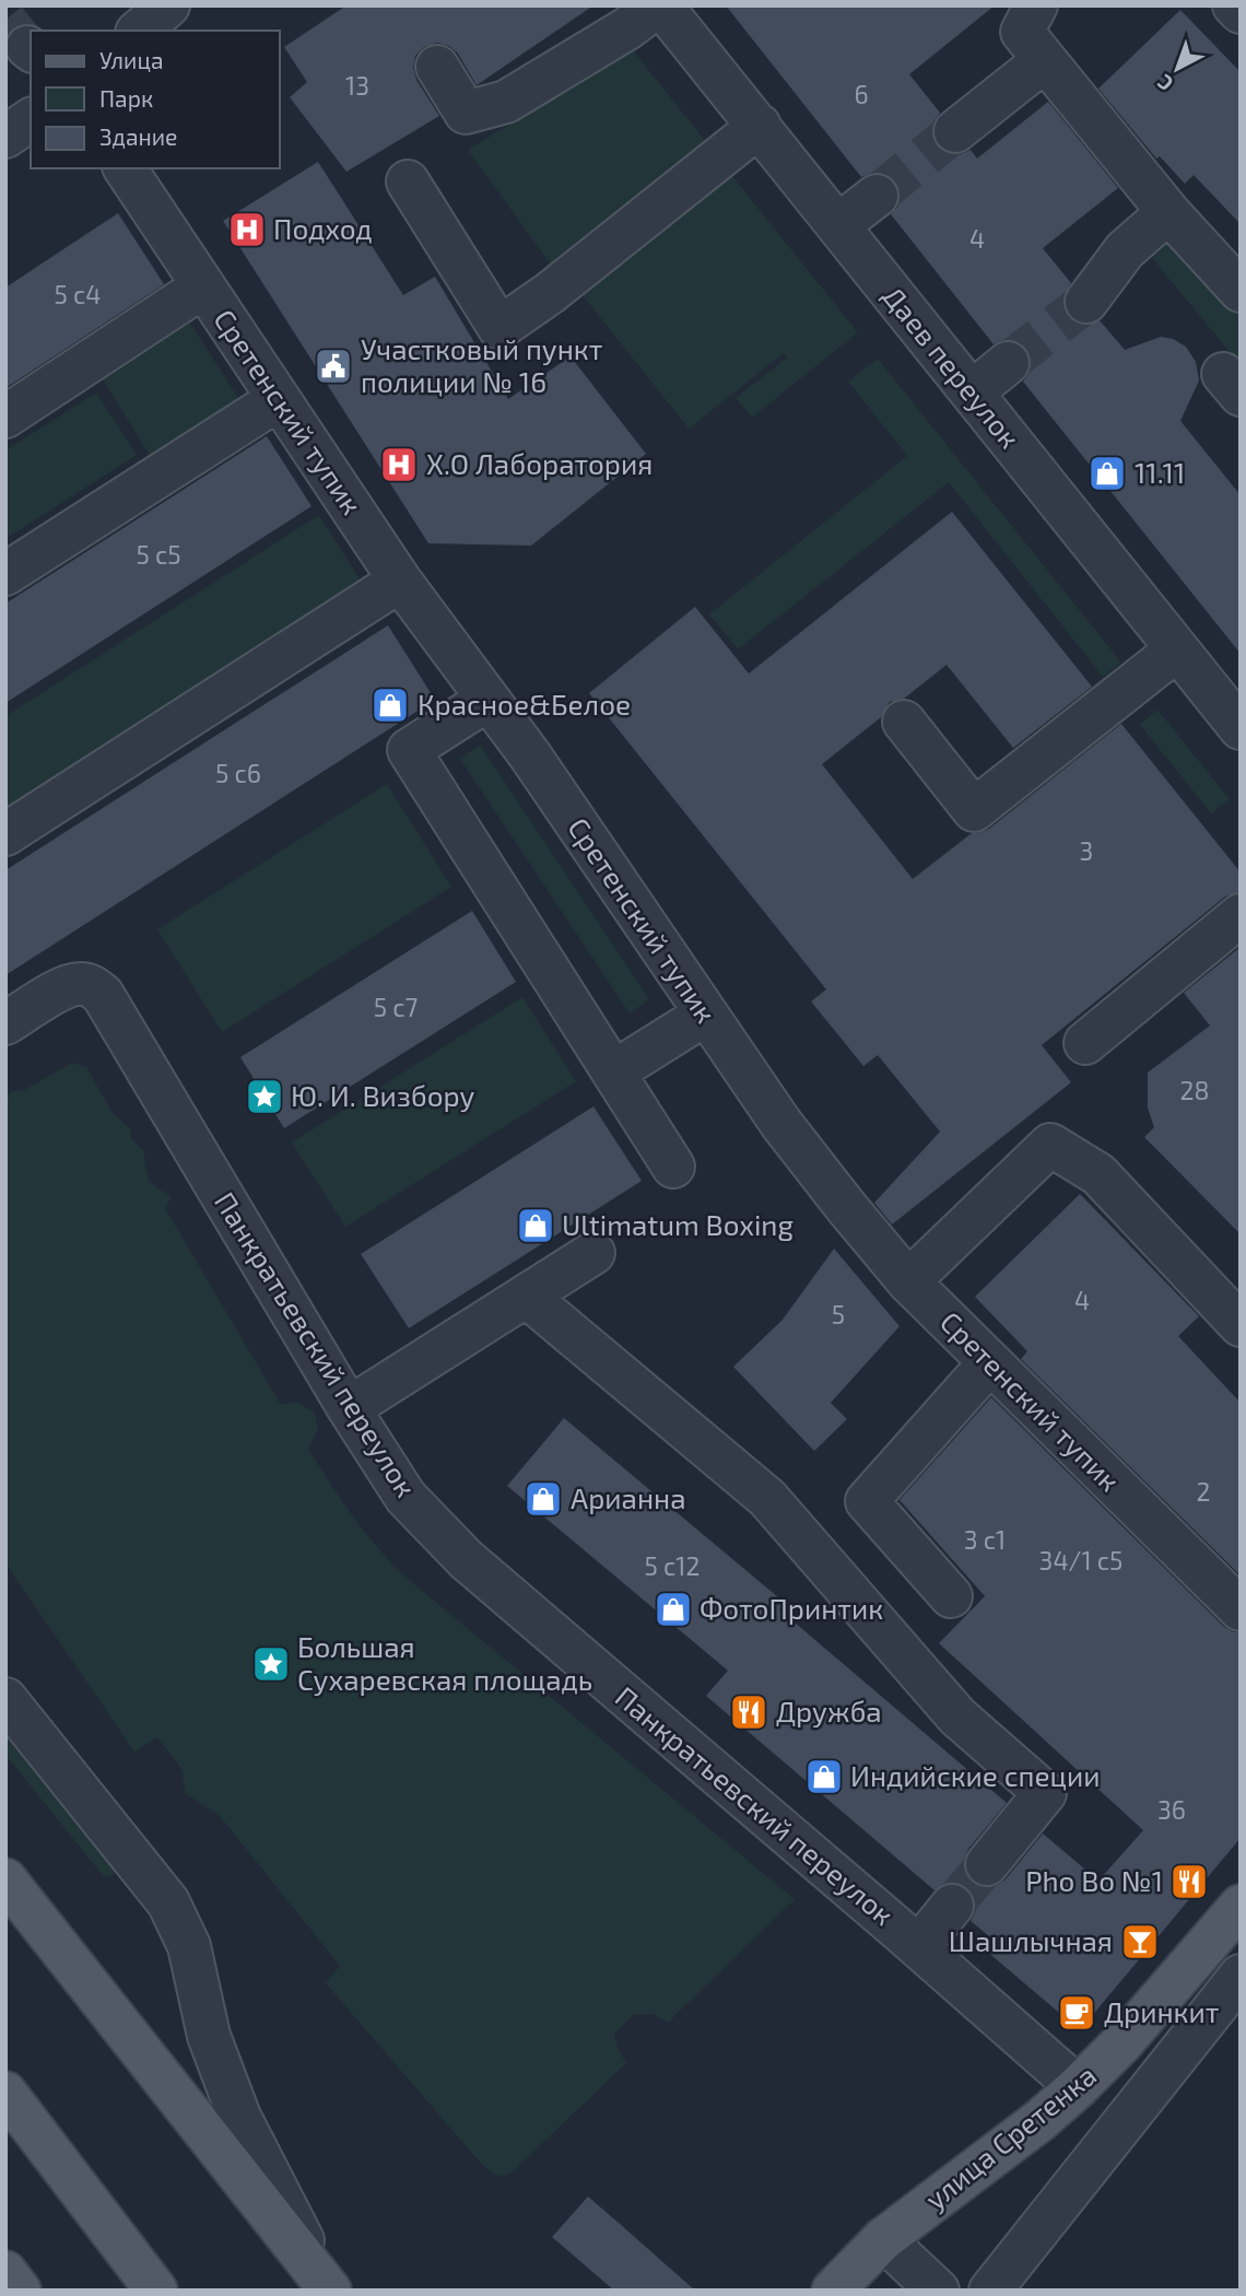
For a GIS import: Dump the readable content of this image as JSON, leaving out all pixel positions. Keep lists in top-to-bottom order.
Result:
{
  "streets": {
    "main road": ["улица Сретенка"],
    "street": ["Даев переулок", "Сретенский тупик", "Панкратьевский переулок"]
  },
  "crossings": [
    ["Панкратьевский переулок", "улица Сретенка"]
  ],
  "places": {
    "hospital": ["Подход", "X.O Лаборатория"],
    "public building": ["Участковый пункт полиции № 16"],
    "shop": [
      "11.11",
      "Красное&Белое",
      "Ultimatum Boxing",
      "Арианна",
      "ФотоПринтик",
      "Индийские специи"
    ],
    "place": ["Ю. И. Визбору", "Большая Сухаревская площадь"],
    "restaurant": ["Дружба", "Pho Bo №1"],
    "bar": ["Шашлычная"],
    "cafe": ["Дринкит"]
  },
  "house_numbers": [
    "13",
    "6",
    "4",
    "5 с4",
    "5 с5",
    "5 с6",
    "3",
    "5 с7",
    "28",
    "4",
    "5",
    "2",
    "3 с1",
    "34/1 с5",
    "5 с12",
    "36"
  ],
  "legend": ["Улица", "Парк", "Здание"],
  "north": "bottom left"
}
